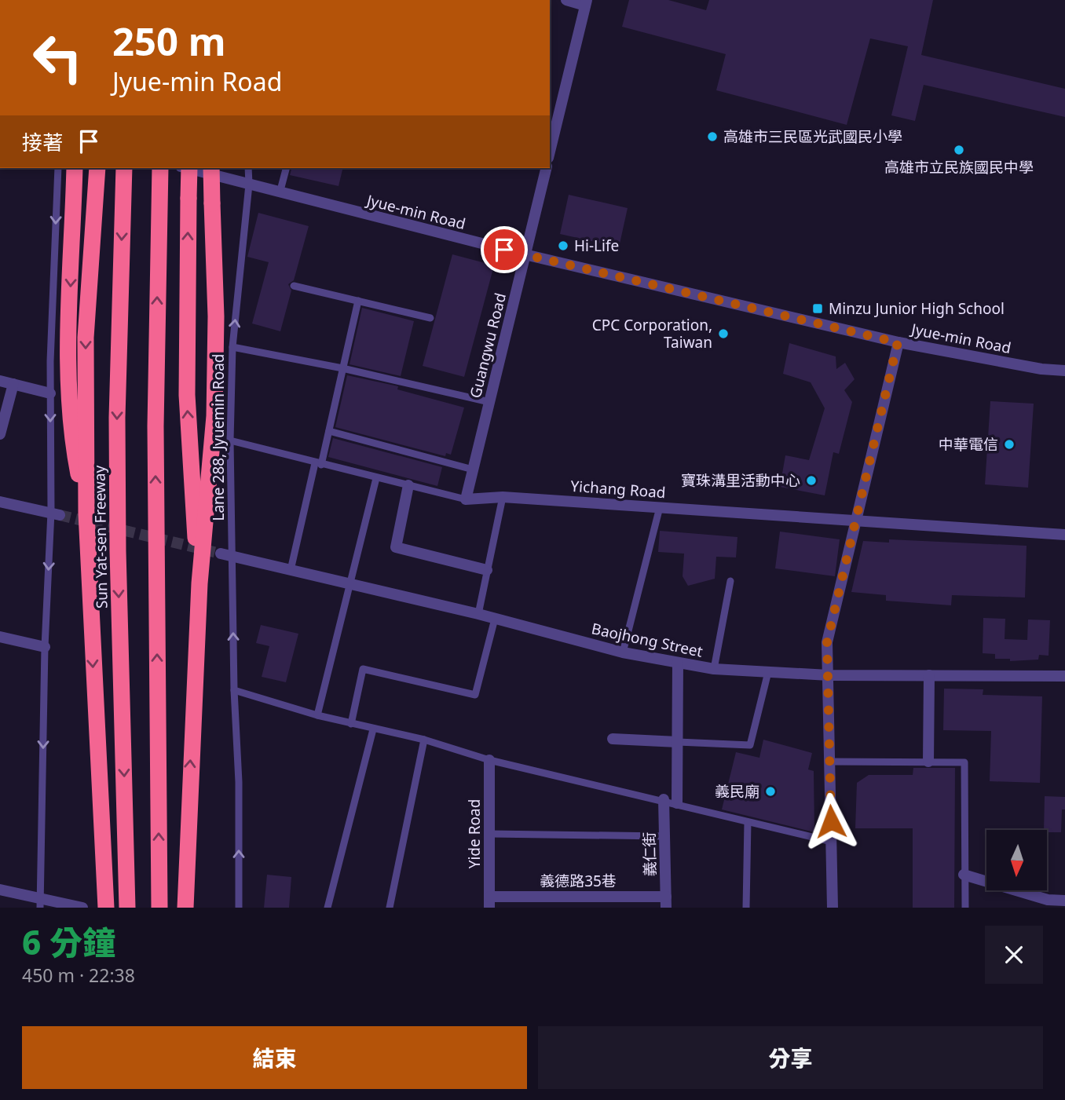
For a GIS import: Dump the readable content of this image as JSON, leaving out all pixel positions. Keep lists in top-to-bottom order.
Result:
{
  "streets": {
    "highway": ["Sun Yat-sen Freeway"],
    "street": [
      "Jyue-min Road",
      "Guangwu Road",
      "Yichang Road",
      "Baojhong Street",
      "Yide Road",
      "義仁街",
      "義德路35巷"
    ],
    "lane": ["Lane 288, Jyuemin Road"]
  },
  "crossings": [
    ["Jyue-min Road", "Guangwu Road"],
    ["Jyue-min Road", "Lane 288, Jyuemin Road"],
    ["Guangwu Road", "Yichang Road"],
    ["Lane 288, Jyuemin Road", "Baojhong Street"],
    ["Yide Road", "義德路35巷"],
    ["義仁街", "義德路35巷"]
  ],
  "one_way": ["Lane 288, Jyuemin Road"],
  "places": {
    "other": [
      "高雄市三民區光武國民小學",
      "高雄市立民族國民中學",
      "Hi-Life",
      "CPC Corporation, Taiwan",
      "中華電信",
      "寶珠溝里活動中心",
      "義民廟"
    ],
    "transit": ["Minzu Junior High School"]
  },
  "north": "bottom",
  "page": {
    "turn": ["250 m", "Jyue-min Road"],
    "then": "接著",
    "heading": ["6 分鐘", "450 m · 22:38"],
    "buttons": ["結束", "分享"]
  }
}
